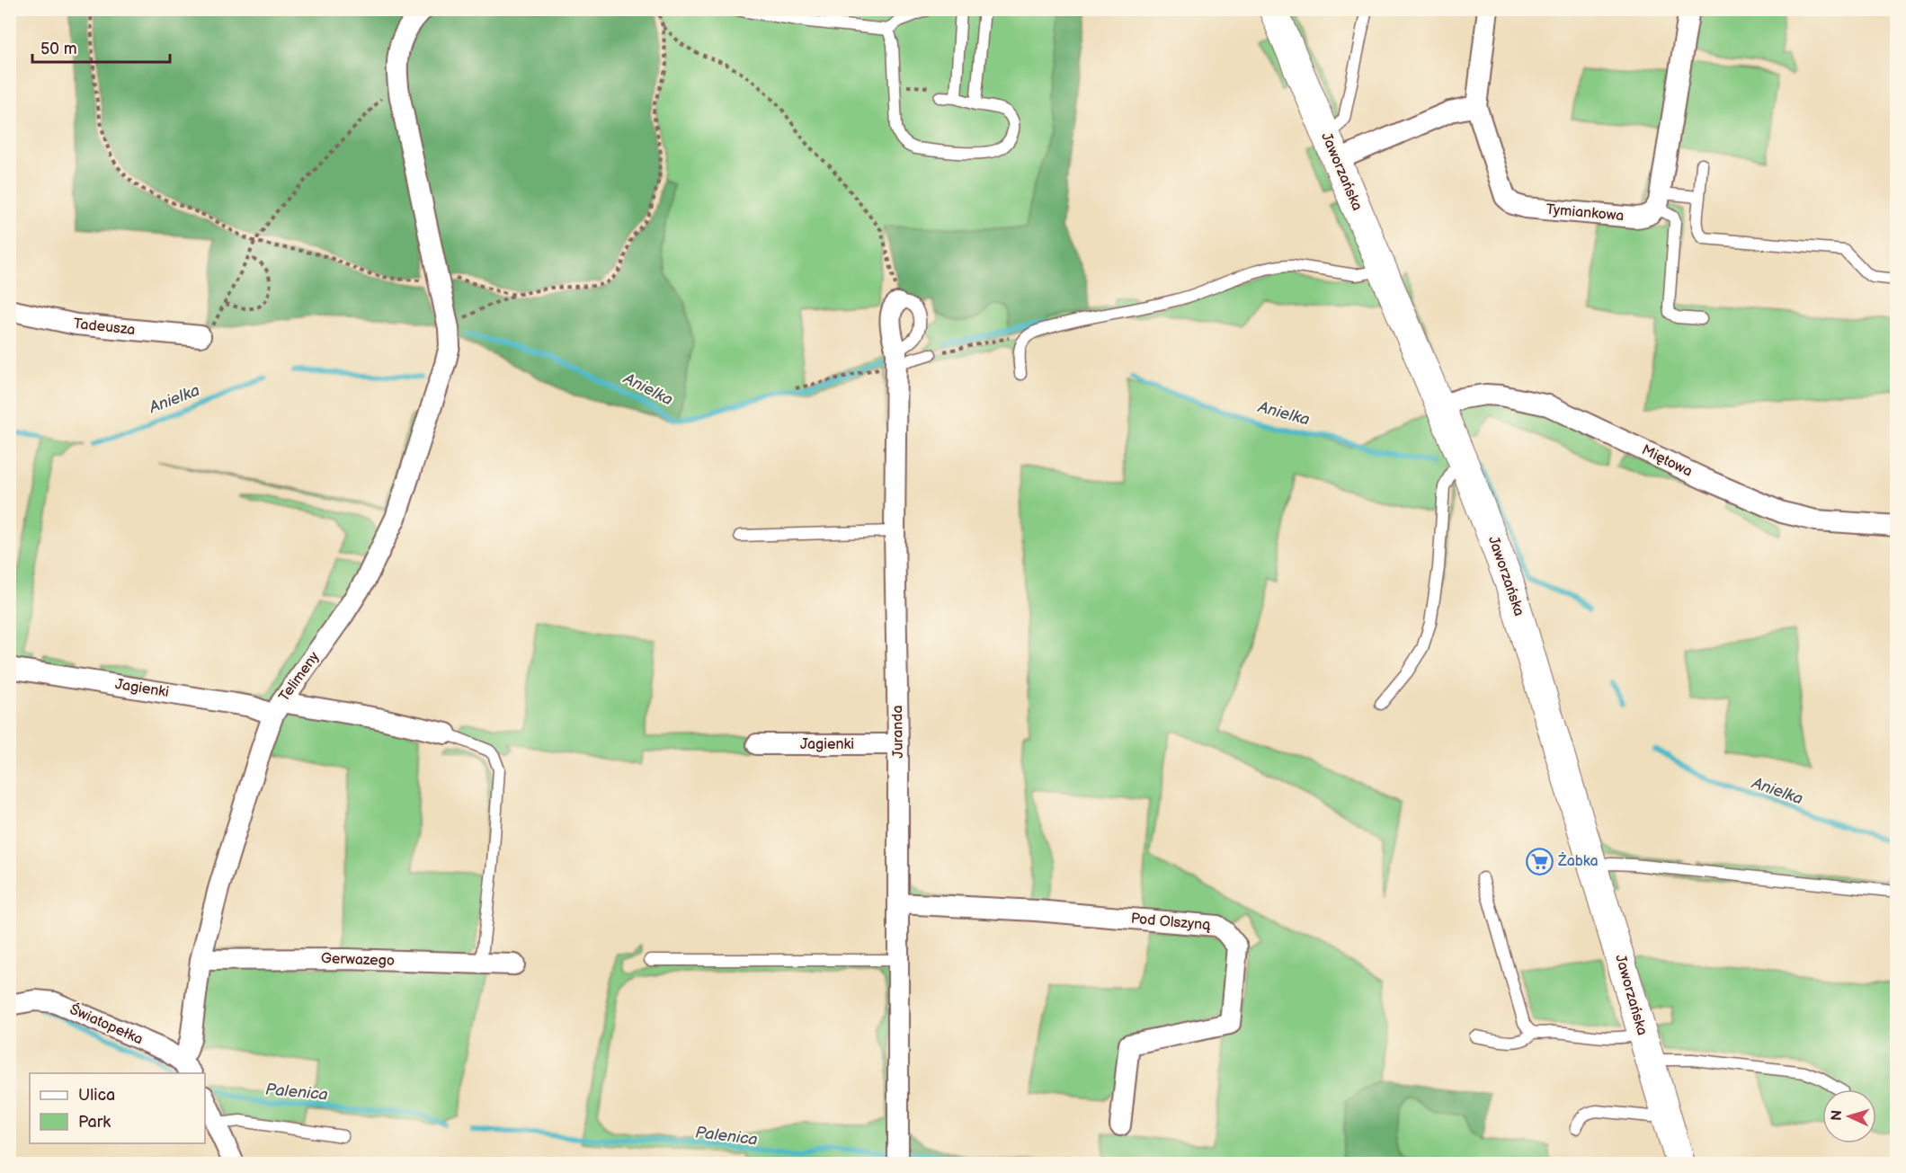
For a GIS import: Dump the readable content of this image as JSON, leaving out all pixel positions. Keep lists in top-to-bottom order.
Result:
{
  "streets": {
    "street": [
      "Jaworzańska",
      "Tymiankowa",
      "Tadeusza",
      "Miętowa",
      "Telimeny",
      "Jagienki",
      "Juranda",
      "Pod Olszyną",
      "Gerwazego",
      "Światopełka"
    ]
  },
  "crossings": [
    ["Jaworzańska", "Miętowa"],
    ["Telimeny", "Jagienki"],
    ["Telimeny", "Gerwazego"],
    ["Telimeny", "Światopełka"],
    ["Jagienki", "Juranda"],
    ["Juranda", "Pod Olszyną"]
  ],
  "water": ["Anielka", "Palenica"],
  "places": {
    "supermarket": ["Żabka"]
  },
  "legend": ["Ulica", "Park"],
  "scale_bar": "50 m",
  "north": "left"
}
